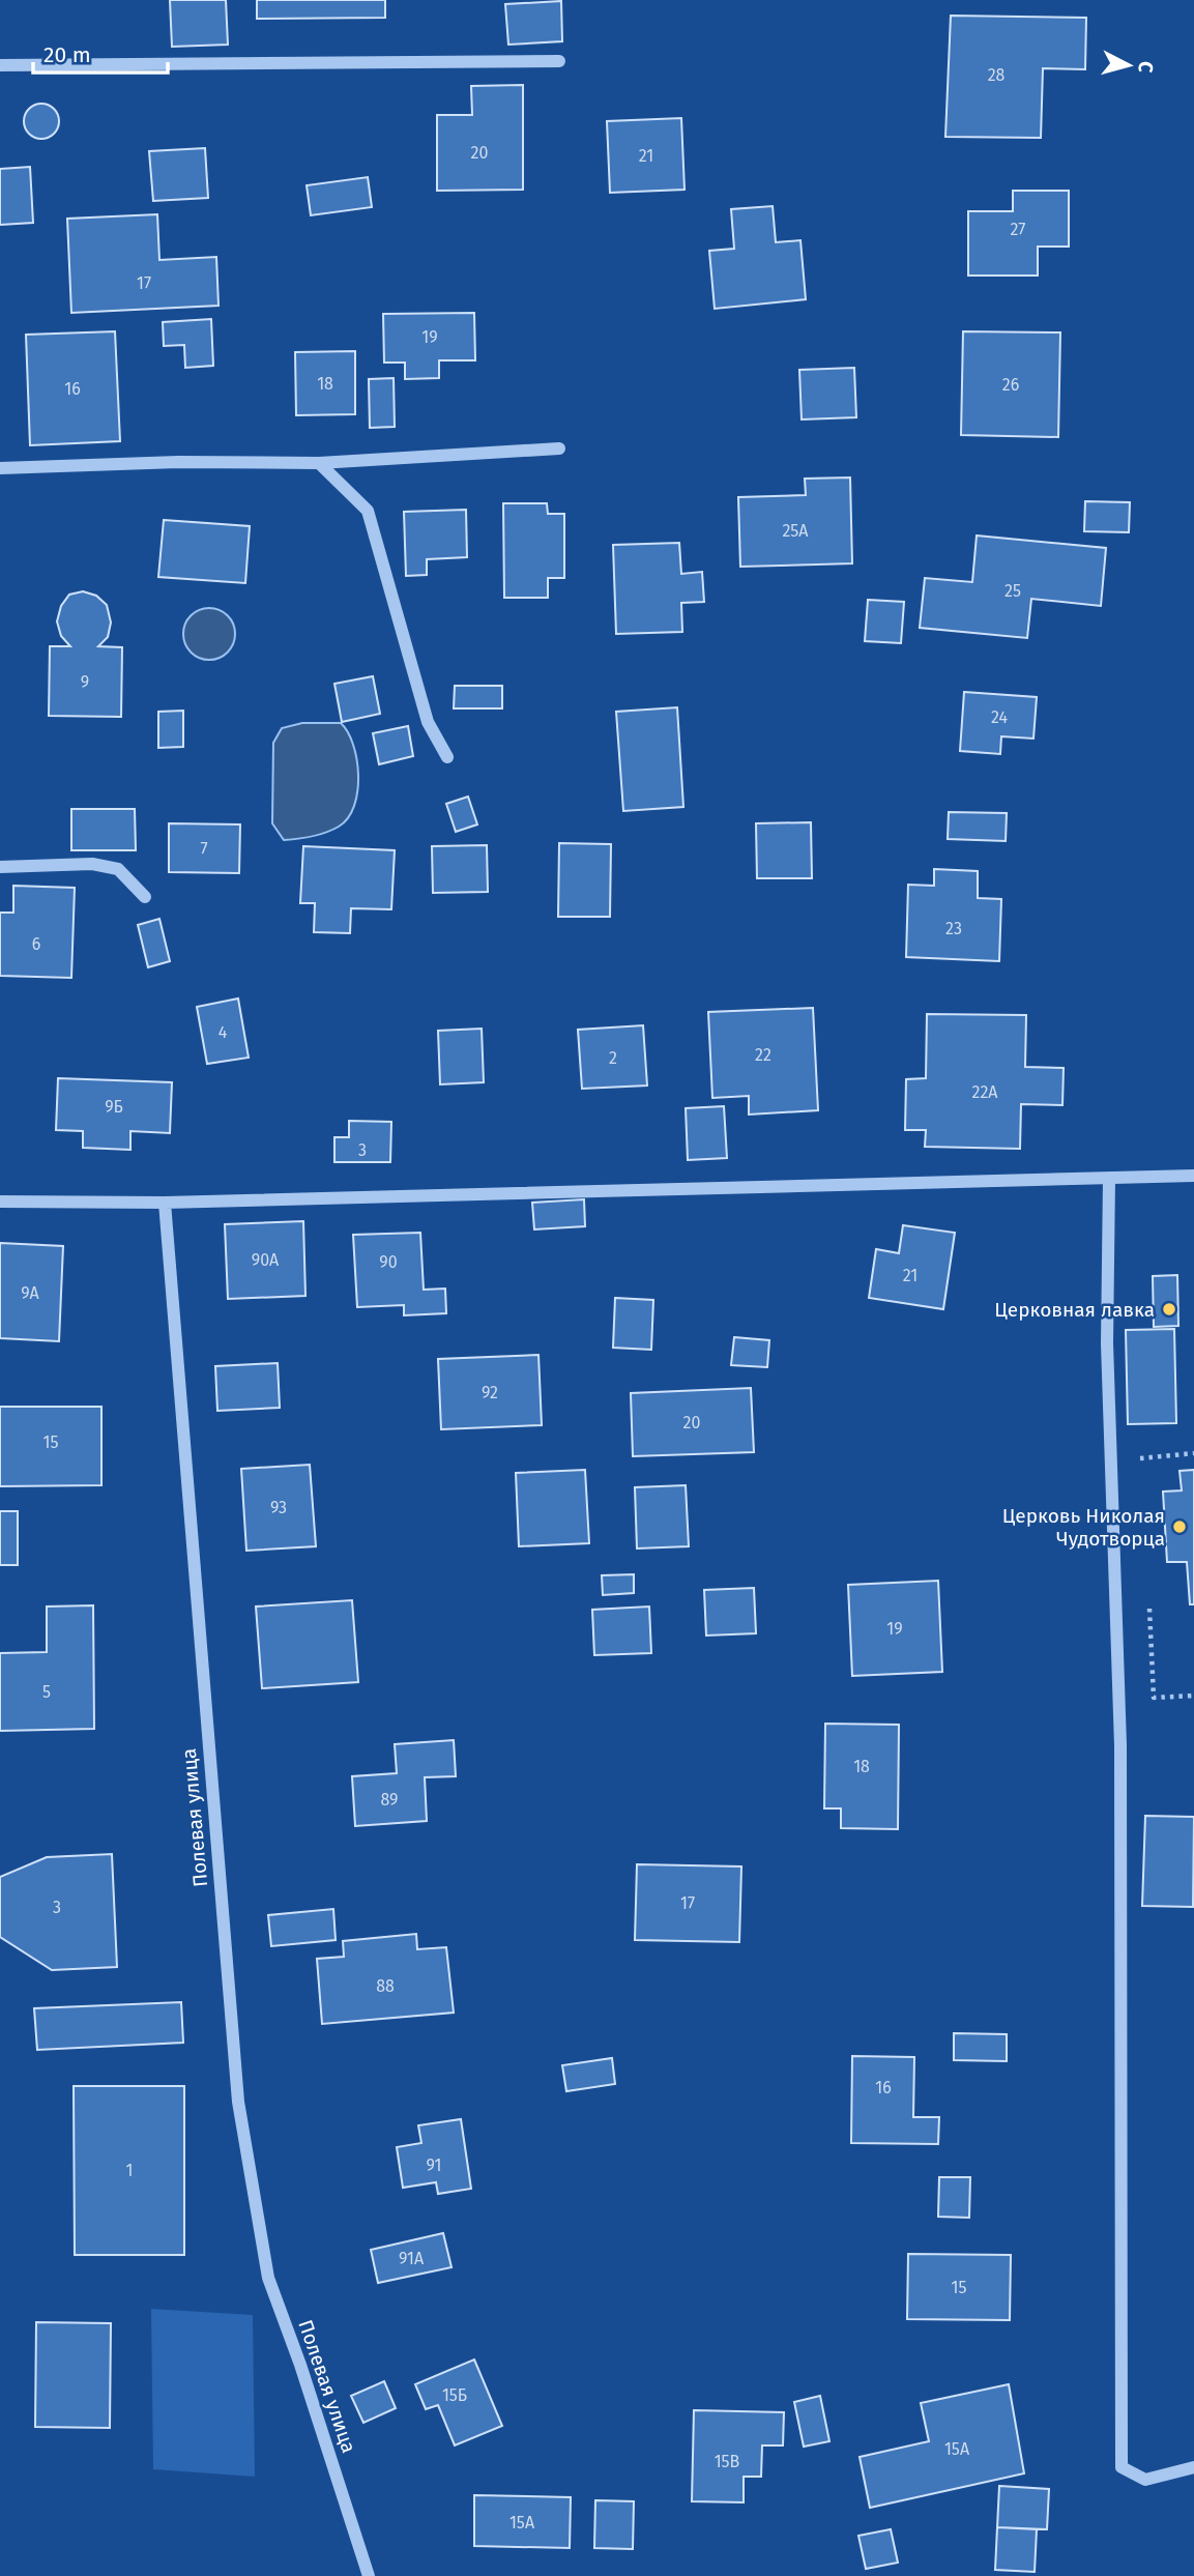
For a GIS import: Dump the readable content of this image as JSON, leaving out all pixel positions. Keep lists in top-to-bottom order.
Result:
{
  "streets": {
    "street": ["Полевая улица"]
  },
  "places": ["Церковная лавка", "Церковь Николая Чудотворца"],
  "house_numbers": [
    "28",
    "20",
    "21",
    "27",
    "17",
    "19",
    "18",
    "26",
    "16",
    "25А",
    "25",
    "9",
    "24",
    "7",
    "23",
    "6",
    "4",
    "22",
    "2",
    "22А",
    "9Б",
    "3",
    "90А",
    "90",
    "21",
    "9А",
    "92",
    "20",
    "15",
    "93",
    "19",
    "5",
    "18",
    "89",
    "17",
    "3",
    "88",
    "16",
    "91",
    "1",
    "91А",
    "15",
    "15Б",
    "15А",
    "15В",
    "15А"
  ],
  "scale_bar": "20 m",
  "north": "right"
}
